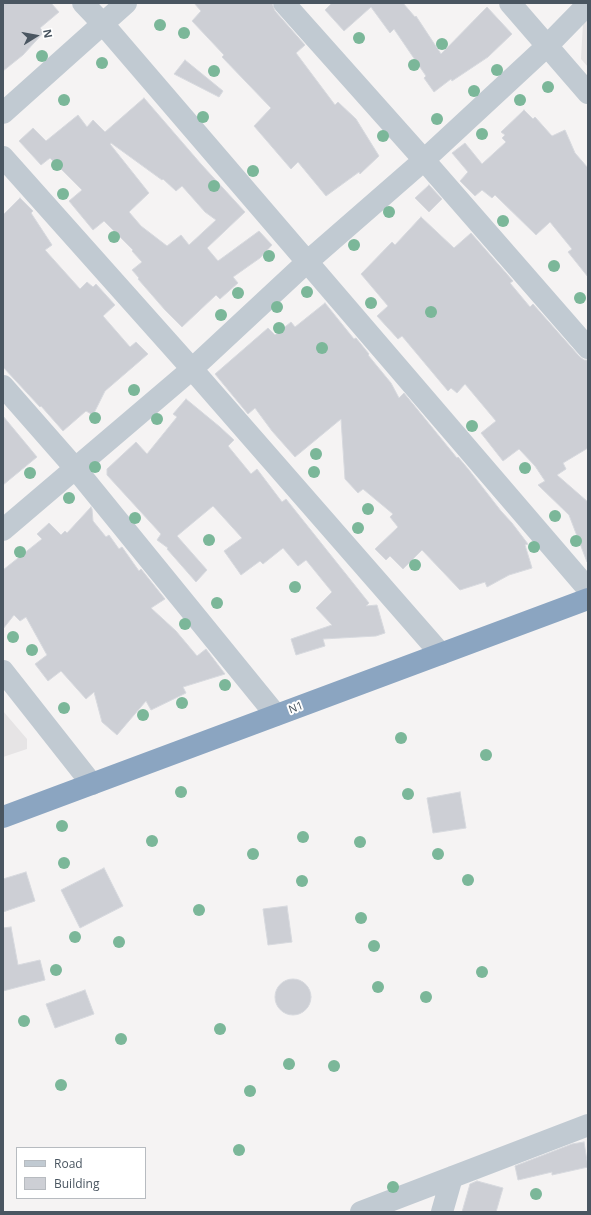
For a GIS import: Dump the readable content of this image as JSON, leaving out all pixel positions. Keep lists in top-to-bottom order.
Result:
{
  "streets": {
    "highway": ["N1"]
  },
  "legend": ["Road", "Building"],
  "north": "right"
}
